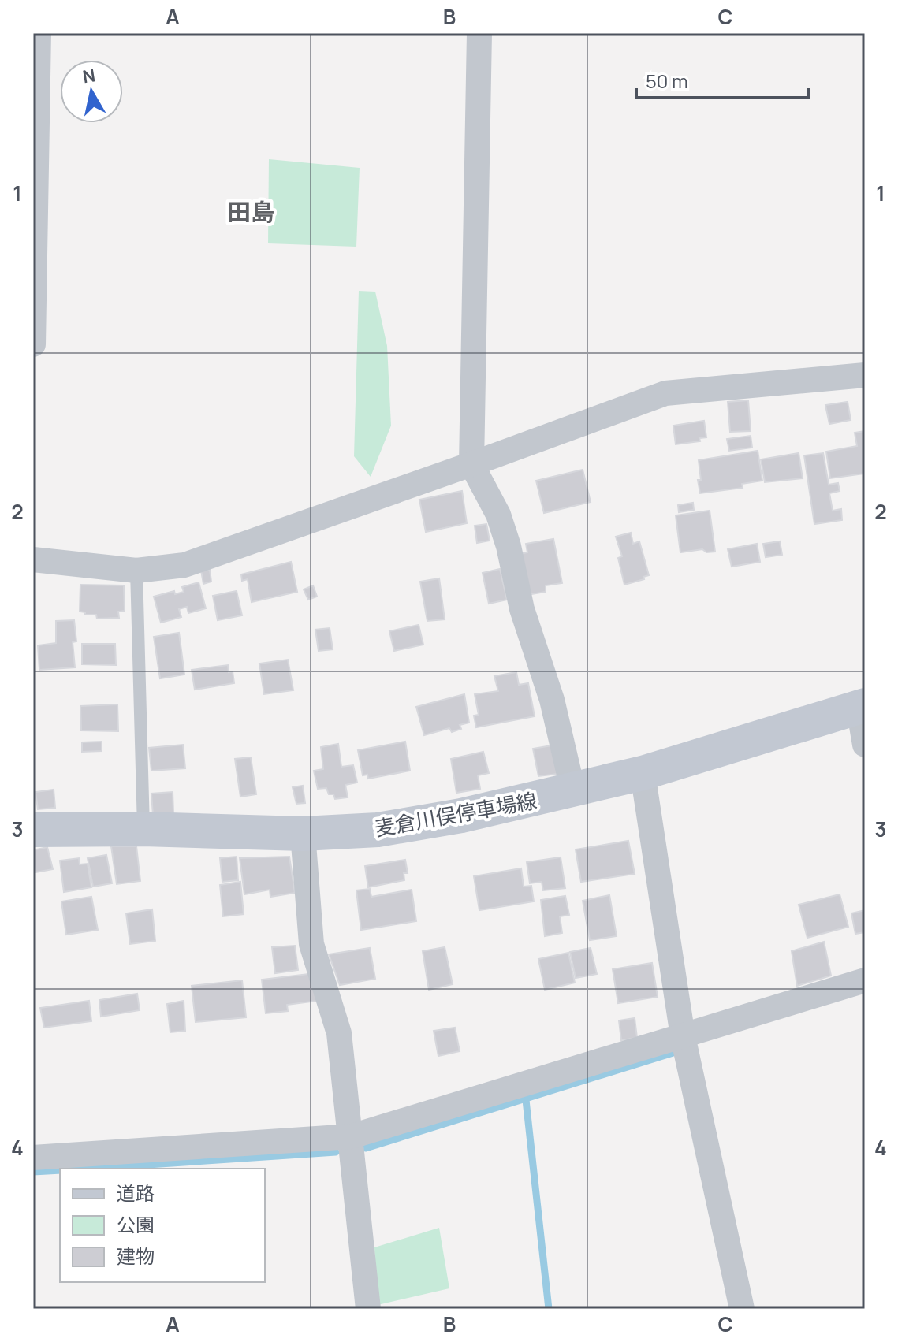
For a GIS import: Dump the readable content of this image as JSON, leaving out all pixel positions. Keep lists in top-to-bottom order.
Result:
{
  "streets": {
    "main road": ["麦倉川俣停車場線"]
  },
  "districts": ["田島"],
  "legend": ["道路", "公園", "建物"],
  "scale_bar": "50 m",
  "north": "top",
  "grid": {
    "columns": ["A", "B", "C"],
    "rows": [
      "1",
      "2",
      "3",
      "4"
    ]
  }
}
